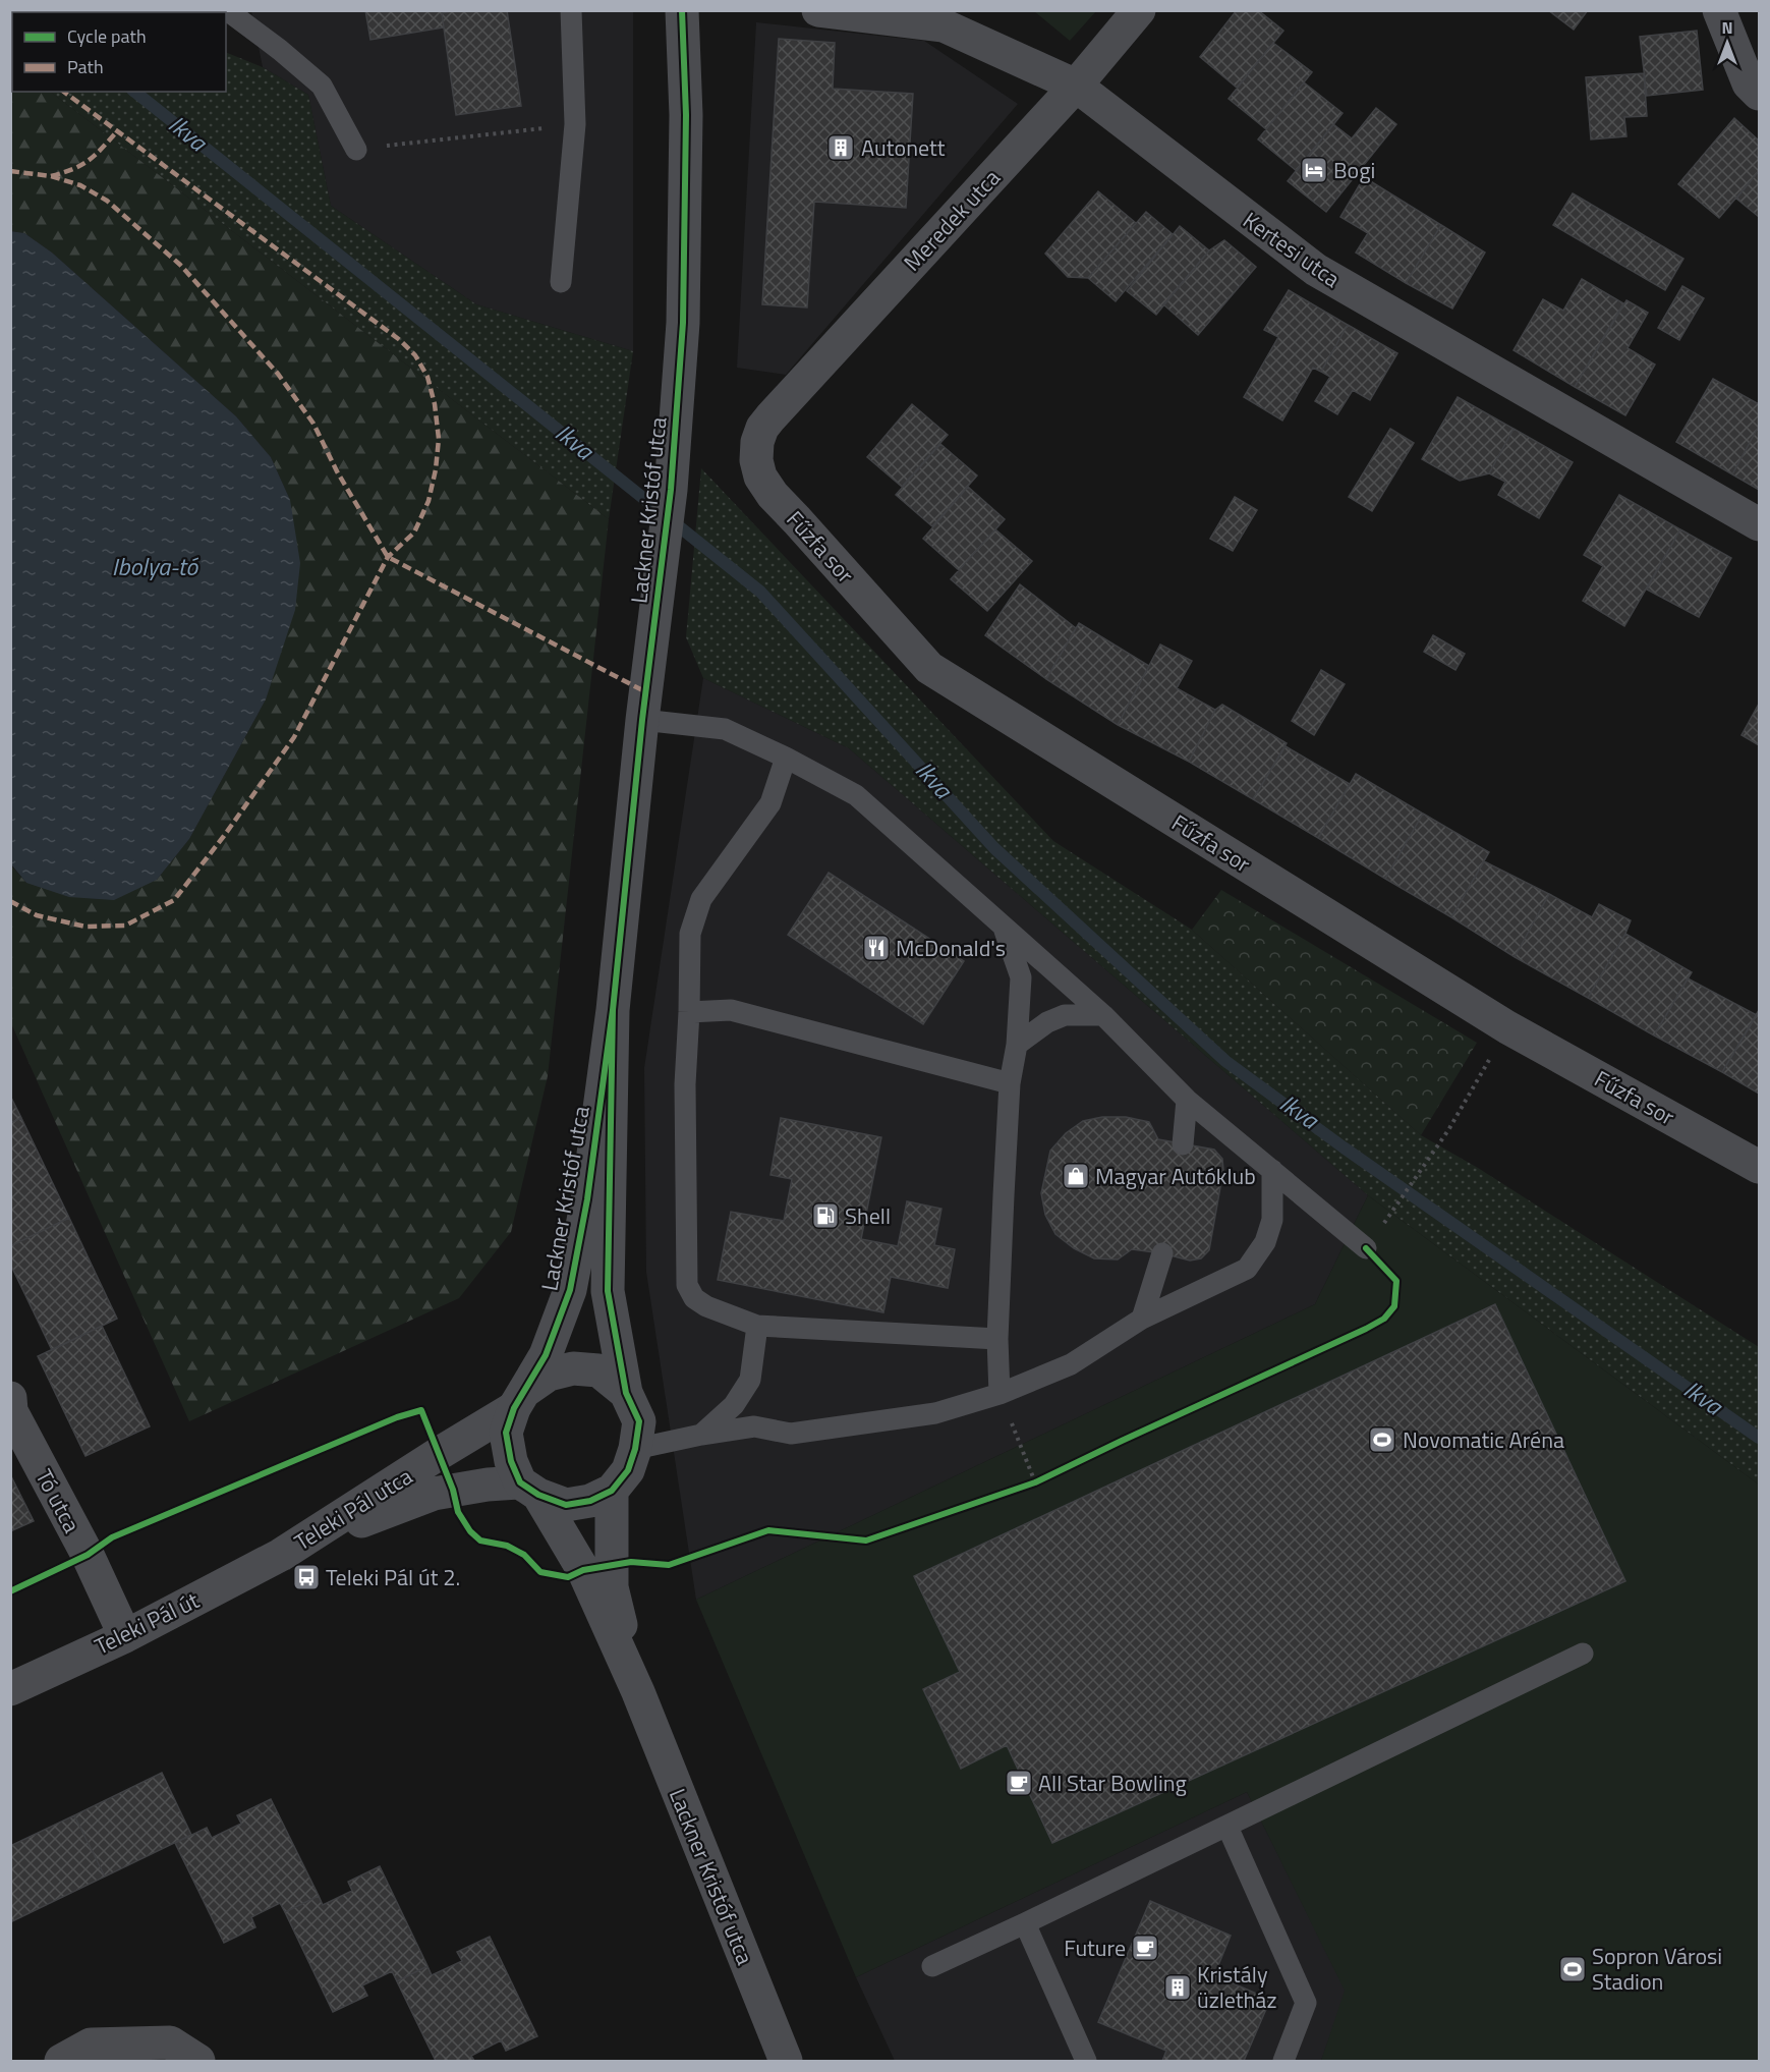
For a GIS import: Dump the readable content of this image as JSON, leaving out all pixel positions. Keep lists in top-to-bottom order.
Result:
{
  "streets": {
    "street": [
      "Meredek utca",
      "Kertesi utca",
      "Lackner Kristóf utca",
      "Fűzfa sor",
      "Tó utca",
      "Teleki Pál utca",
      "Teleki Pál út"
    ]
  },
  "crossings": [
    ["Meredek utca", "Kertesi utca"],
    ["Meredek utca", "Fűzfa sor"],
    ["Lackner Kristóf utca", "Teleki Pál utca"],
    ["Tó utca", "Teleki Pál út"],
    ["Teleki Pál utca", "Teleki Pál út"]
  ],
  "water": ["Ikva", "Ibolya-tó"],
  "places": {
    "building": ["Autonett", "Kristály üzletház"],
    "hotel": ["Bogi"],
    "restaurant": ["McDonald's"],
    "shop": ["Magyar Autóklub"],
    "fuel station": ["Shell"],
    "sports": ["Novomatic Aréna", "Sopron Városi Stadion"],
    "bus stop": ["Teleki Pál út 2."],
    "cafe": ["All Star Bowling", "Future"]
  },
  "legend": ["Cycle path", "Path"],
  "north": "top"
}
